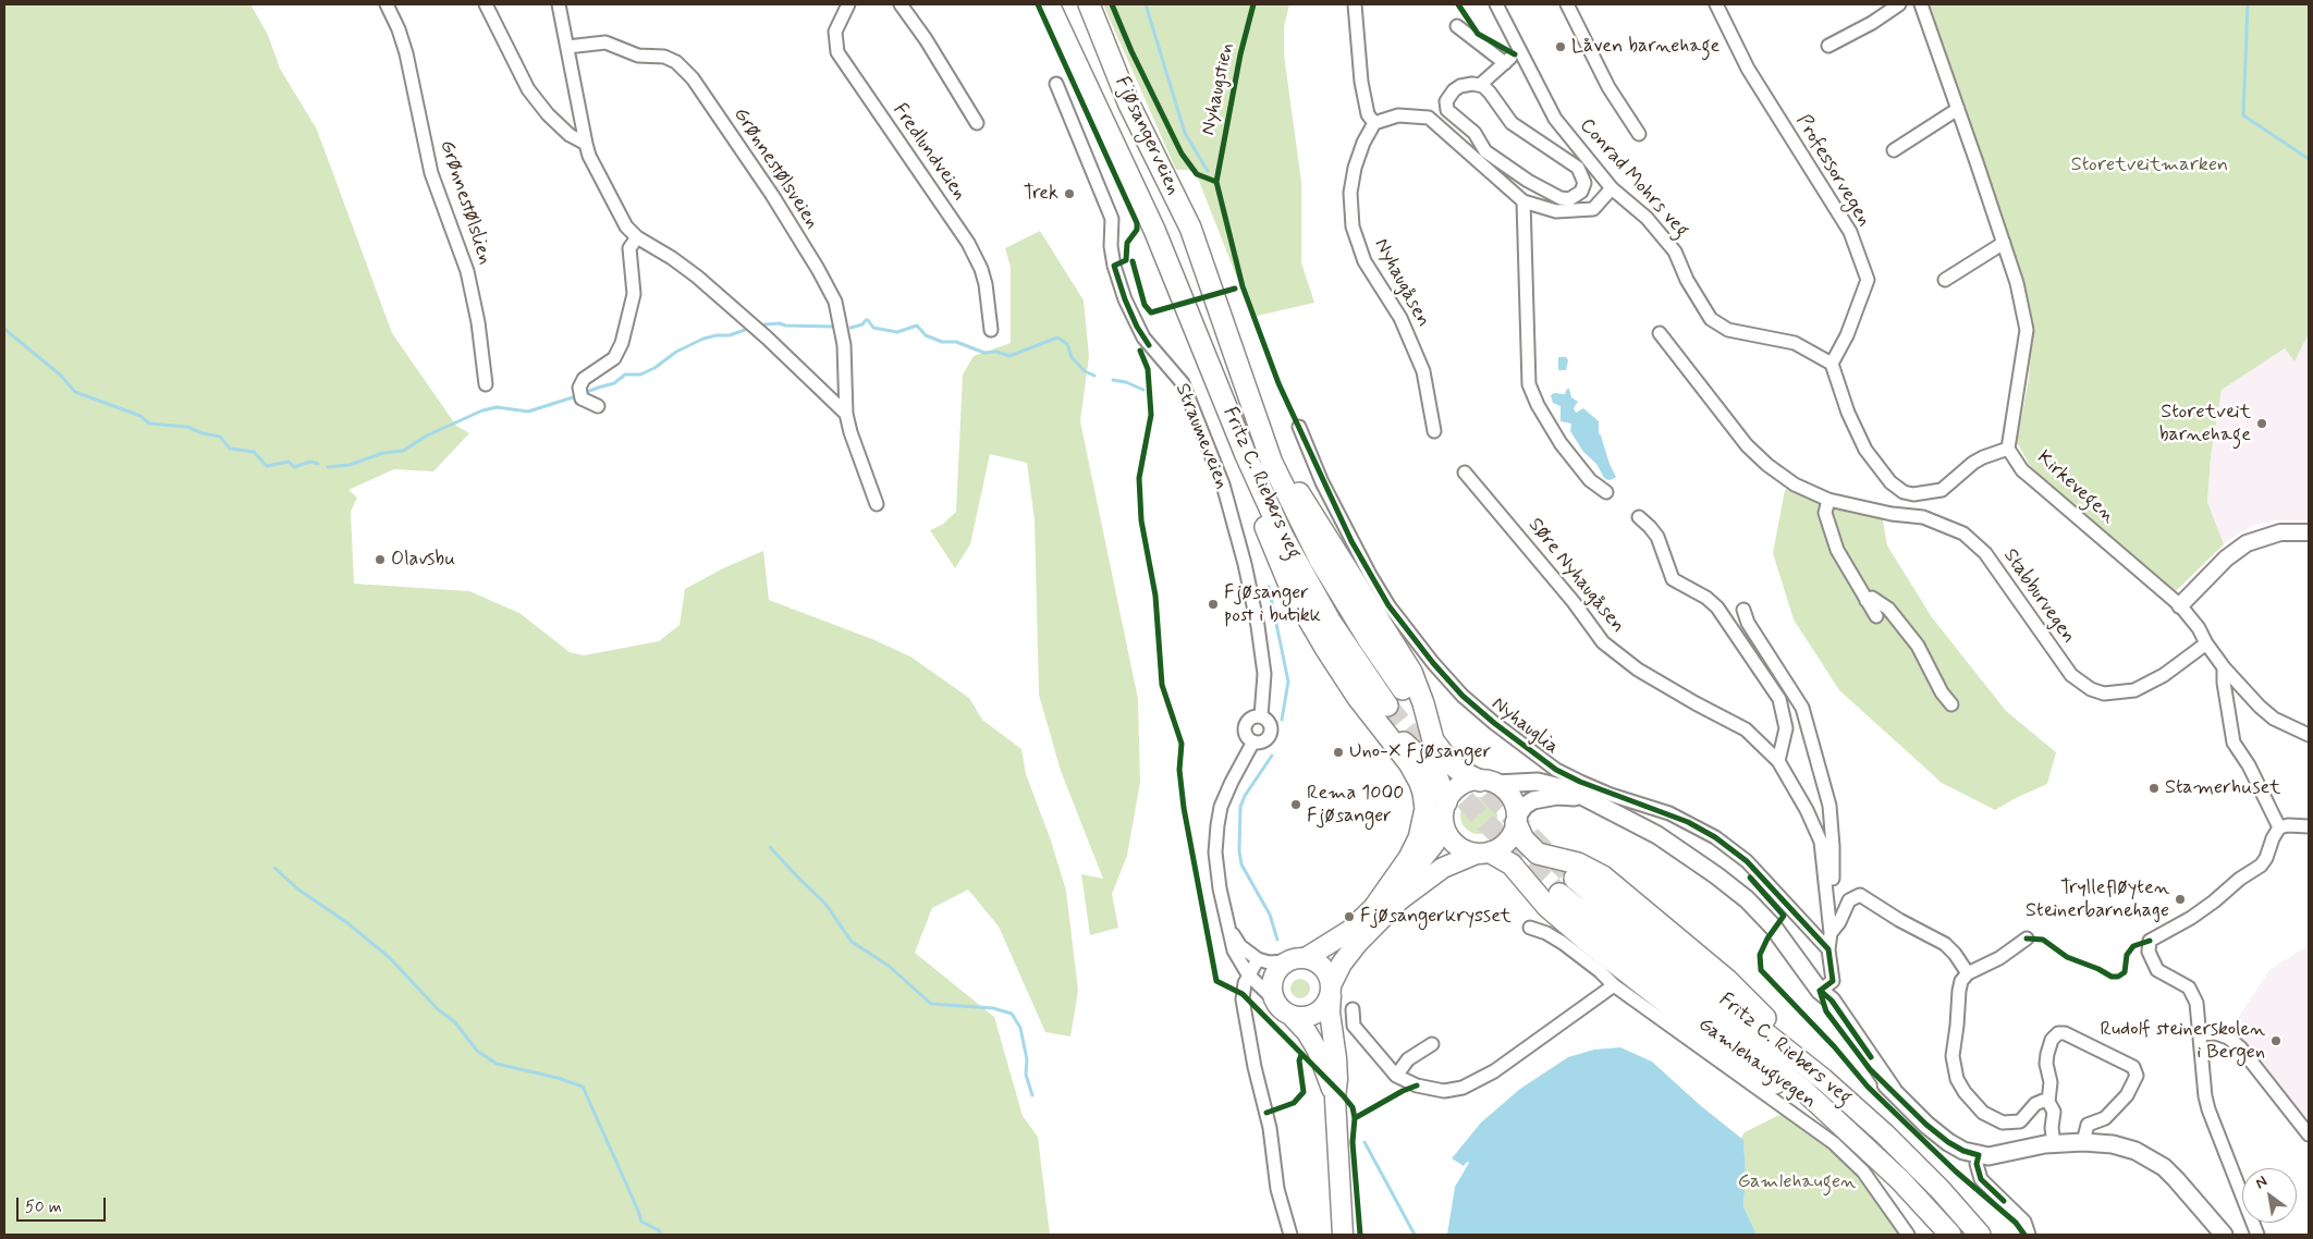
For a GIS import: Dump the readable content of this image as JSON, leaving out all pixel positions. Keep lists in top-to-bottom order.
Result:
{
  "streets": {
    "highway": ["Fjøsangerveien", "Fritz C. Riebers veg"],
    "street": [
      "Fredlundveien",
      "Grønnestølsveien",
      "Professorvegen",
      "Conrad Mohrs veg",
      "Grønnestølslien",
      "Nyhaugåsen",
      "Straumeveien",
      "Kirkevegen",
      "Søre Nyhaugåsen",
      "Stabburvegen",
      "Nyhauglia",
      "Gamlehaugvegen"
    ],
    "cycle path": ["Nyhaugstien"]
  },
  "crossings": [
    ["Fjøsangerveien", "Fritz C. Riebers veg"],
    ["Professorvegen", "Conrad Mohrs veg"],
    ["Kirkevegen", "Stabburvegen"],
    ["Søre Nyhaugåsen", "Nyhauglia"]
  ],
  "parks": ["Storetveitmarken", "Gamlehaugen"],
  "places": [
    "Låven barnehage",
    "Trek",
    "Storetveit barnehage",
    "Olavsbu",
    "Fjøsanger post i butikk",
    "Uno-X Fjøsanger",
    "Stamerhuset",
    "Rema 1000 Fjøsanger",
    "Tryllefløyten Steinerbarnehage",
    "Fjøsangerkrysset",
    "Rudolf steinerskolen i Bergen"
  ],
  "scale_bar": "50 m",
  "north": "top left"
}
